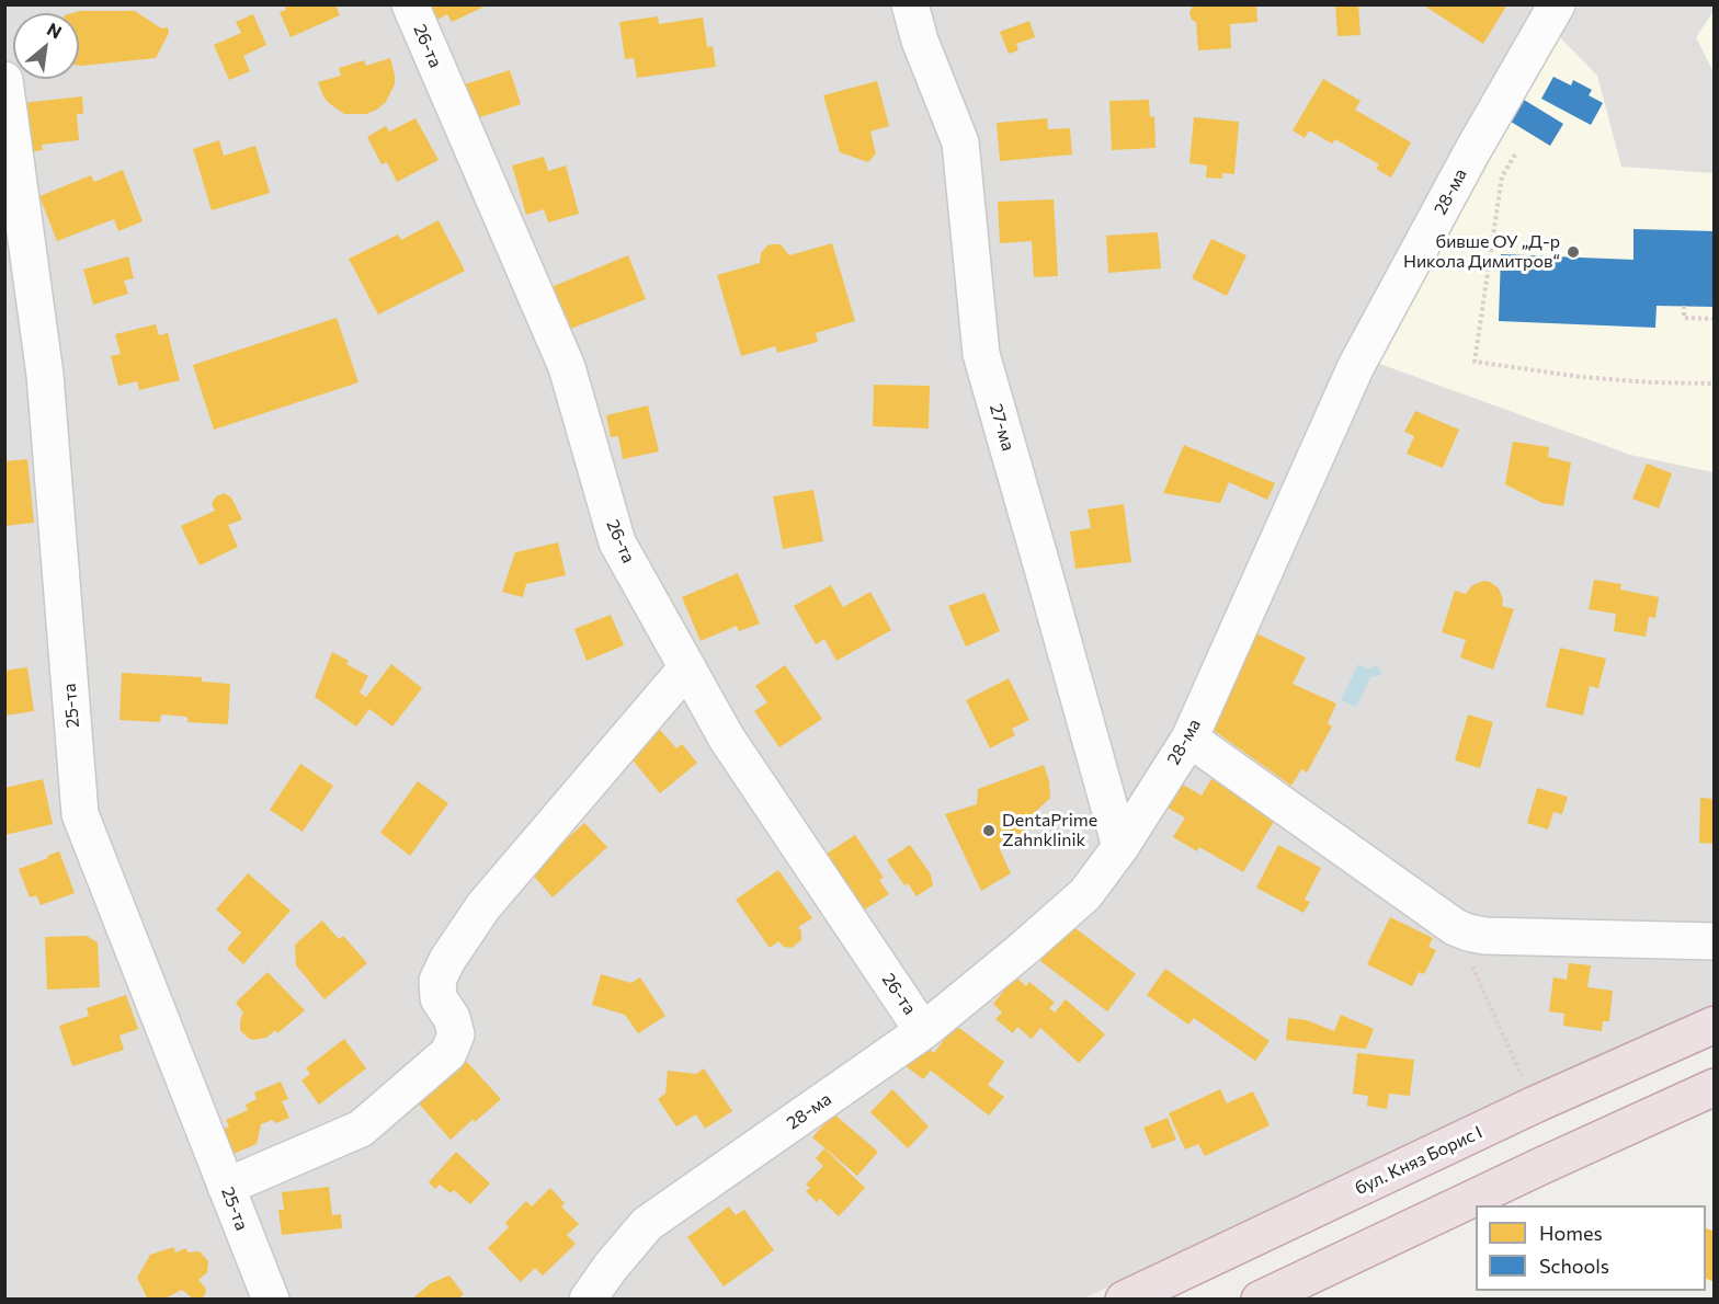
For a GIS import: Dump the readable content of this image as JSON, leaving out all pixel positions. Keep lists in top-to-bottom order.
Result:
{
  "streets": {
    "highway": ["бул. Княз Борис I"],
    "street": [
      "26-та",
      "28-ма",
      "27-ма",
      "25-та"
    ]
  },
  "crossings": [
    ["26-та", "28-ма"],
    ["28-ма", "27-ма"]
  ],
  "places": ["бивше ОУ „Д-р Никола Димитров“", "DentaPrime Zahnklinik"],
  "legend": ["Homes", "Schools"],
  "north": "top right"
}
